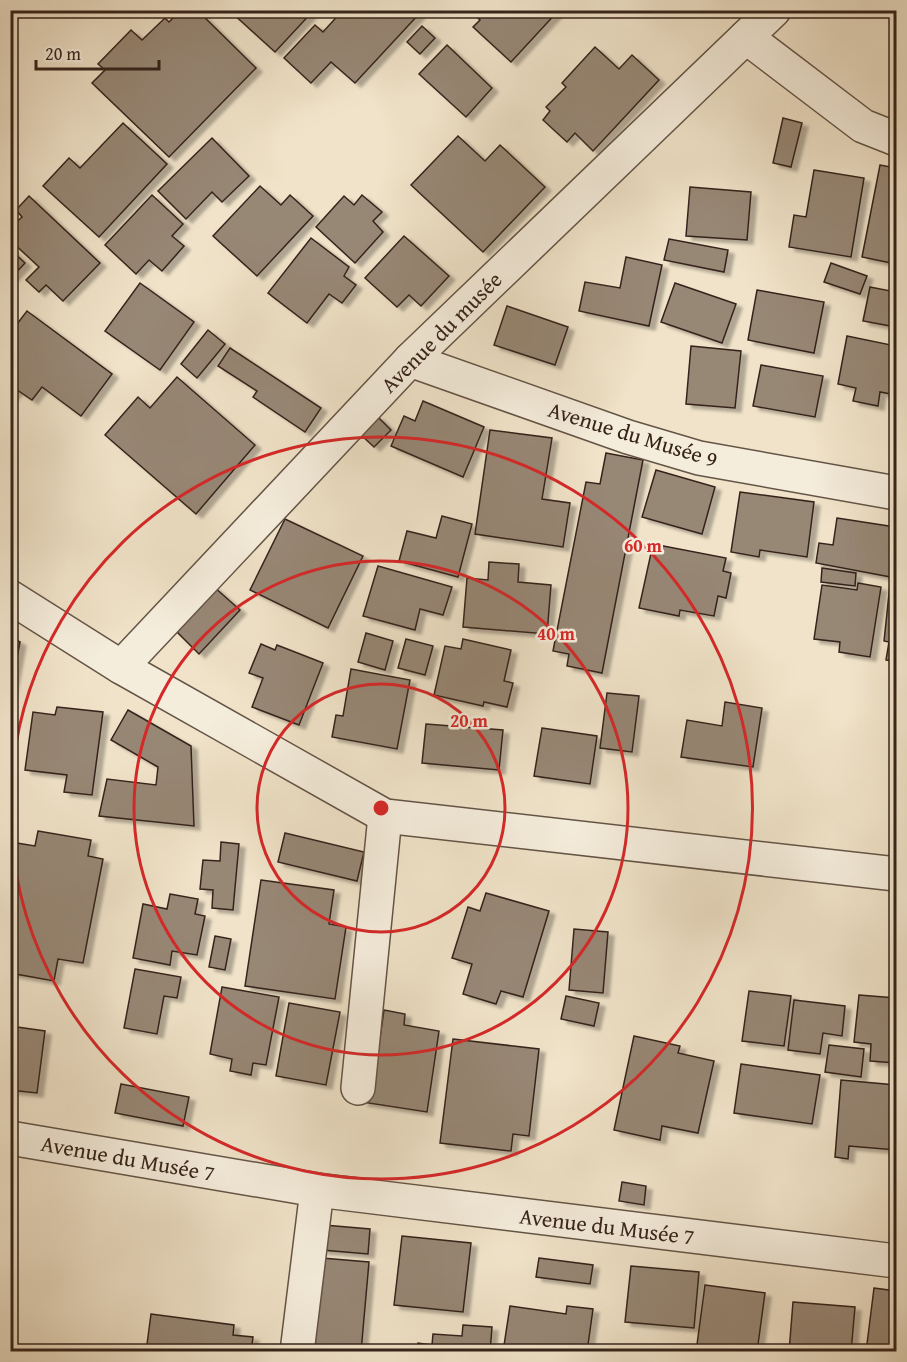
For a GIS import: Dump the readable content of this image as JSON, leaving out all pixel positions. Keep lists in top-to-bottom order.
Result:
{
  "streets": {
    "street": ["Avenue du musée", "Avenue du Musée 9", "Avenue du Musée 7"]
  },
  "crossings": [
    ["Avenue du musée", "Avenue du Musée 9"]
  ],
  "scale_bar": "20 m",
  "rings": ["60 m", "40 m", "20 m"]
}
